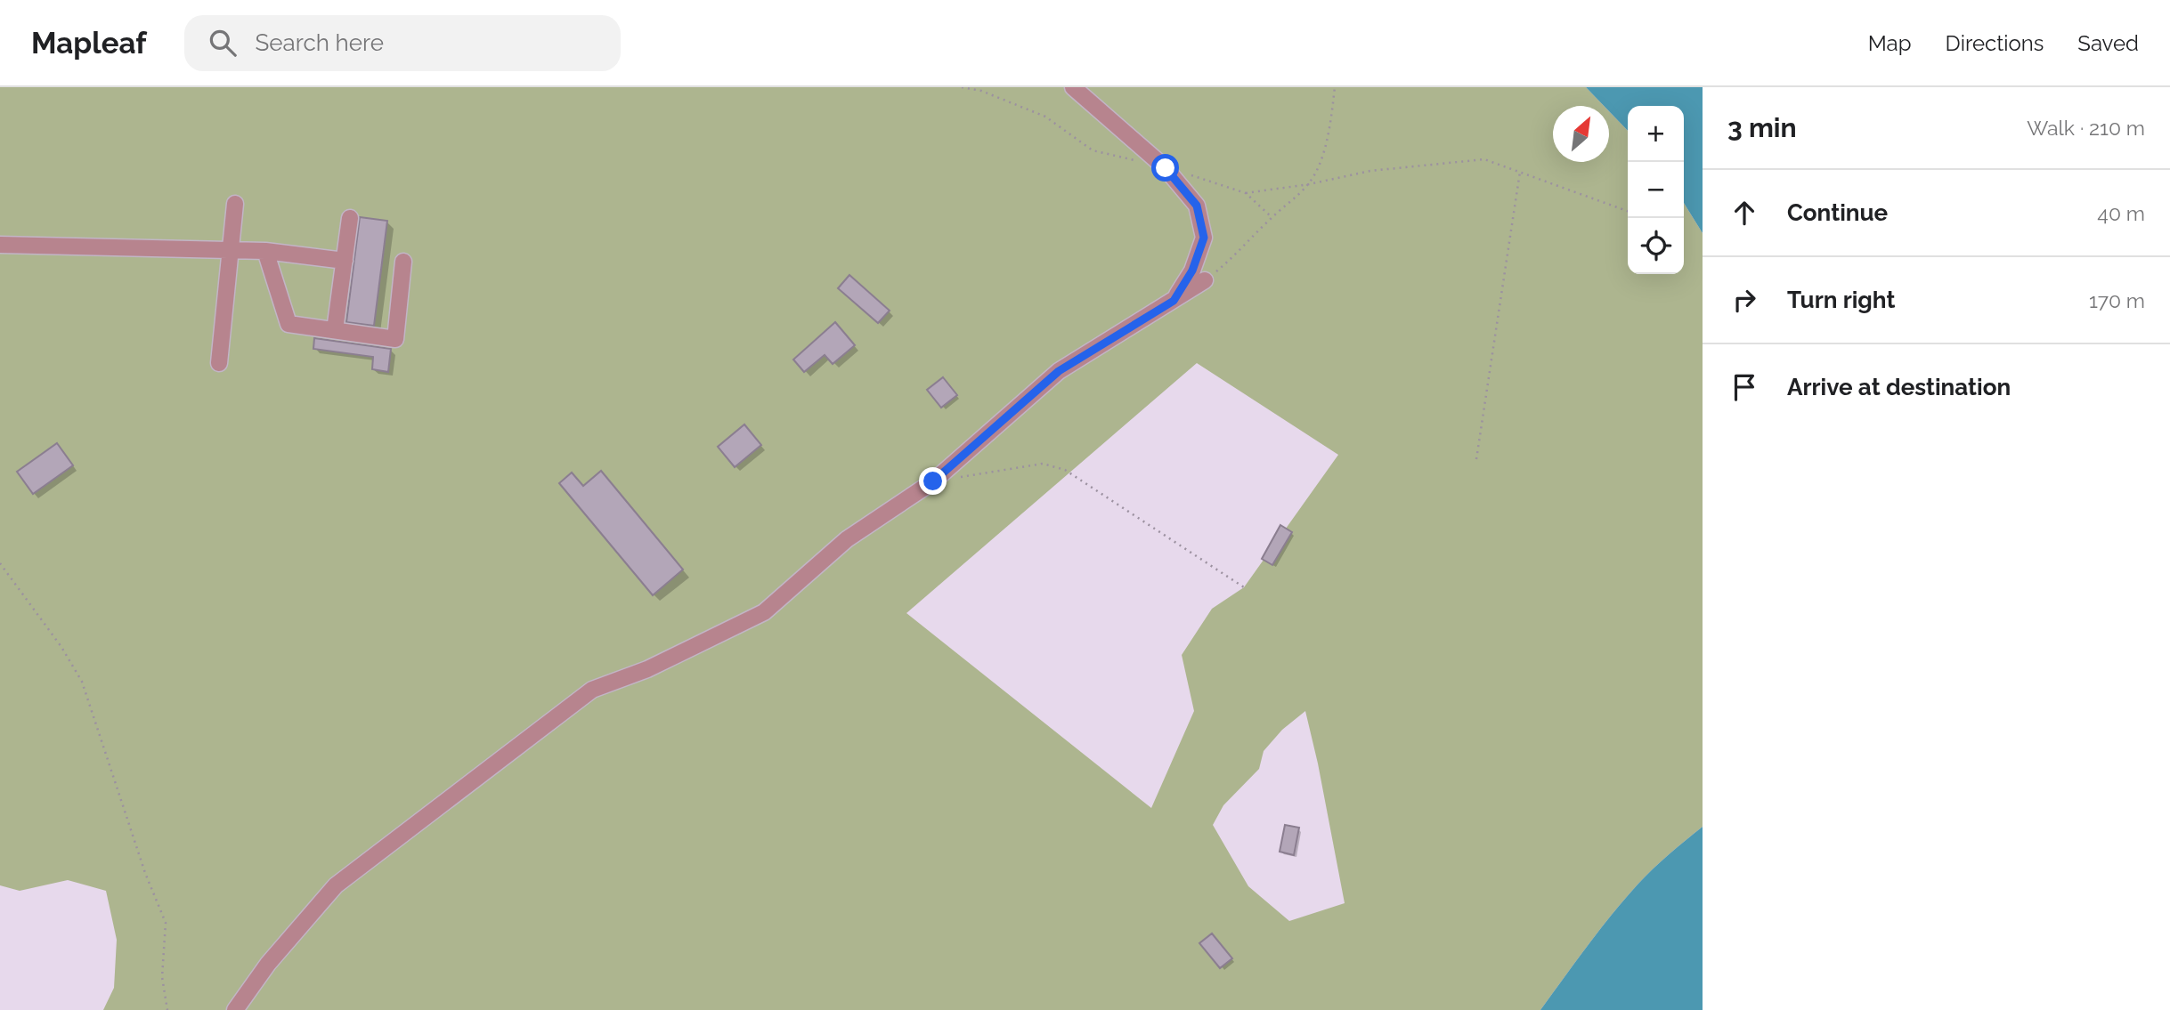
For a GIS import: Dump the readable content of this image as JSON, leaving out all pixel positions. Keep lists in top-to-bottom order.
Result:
{
  "north": "top right",
  "page": {
    "header": "Mapleaf",
    "search": "Search here",
    "nav": ["Map", "Directions", "Saved"],
    "heading": ["3 min", "Walk · 210 m"],
    "map_buttons": ["+", "−"],
    "list": [
      ["Continue", "40 m"],
      ["Turn right", "170 m"],
      "Arrive at destination"
    ]
  }
}
